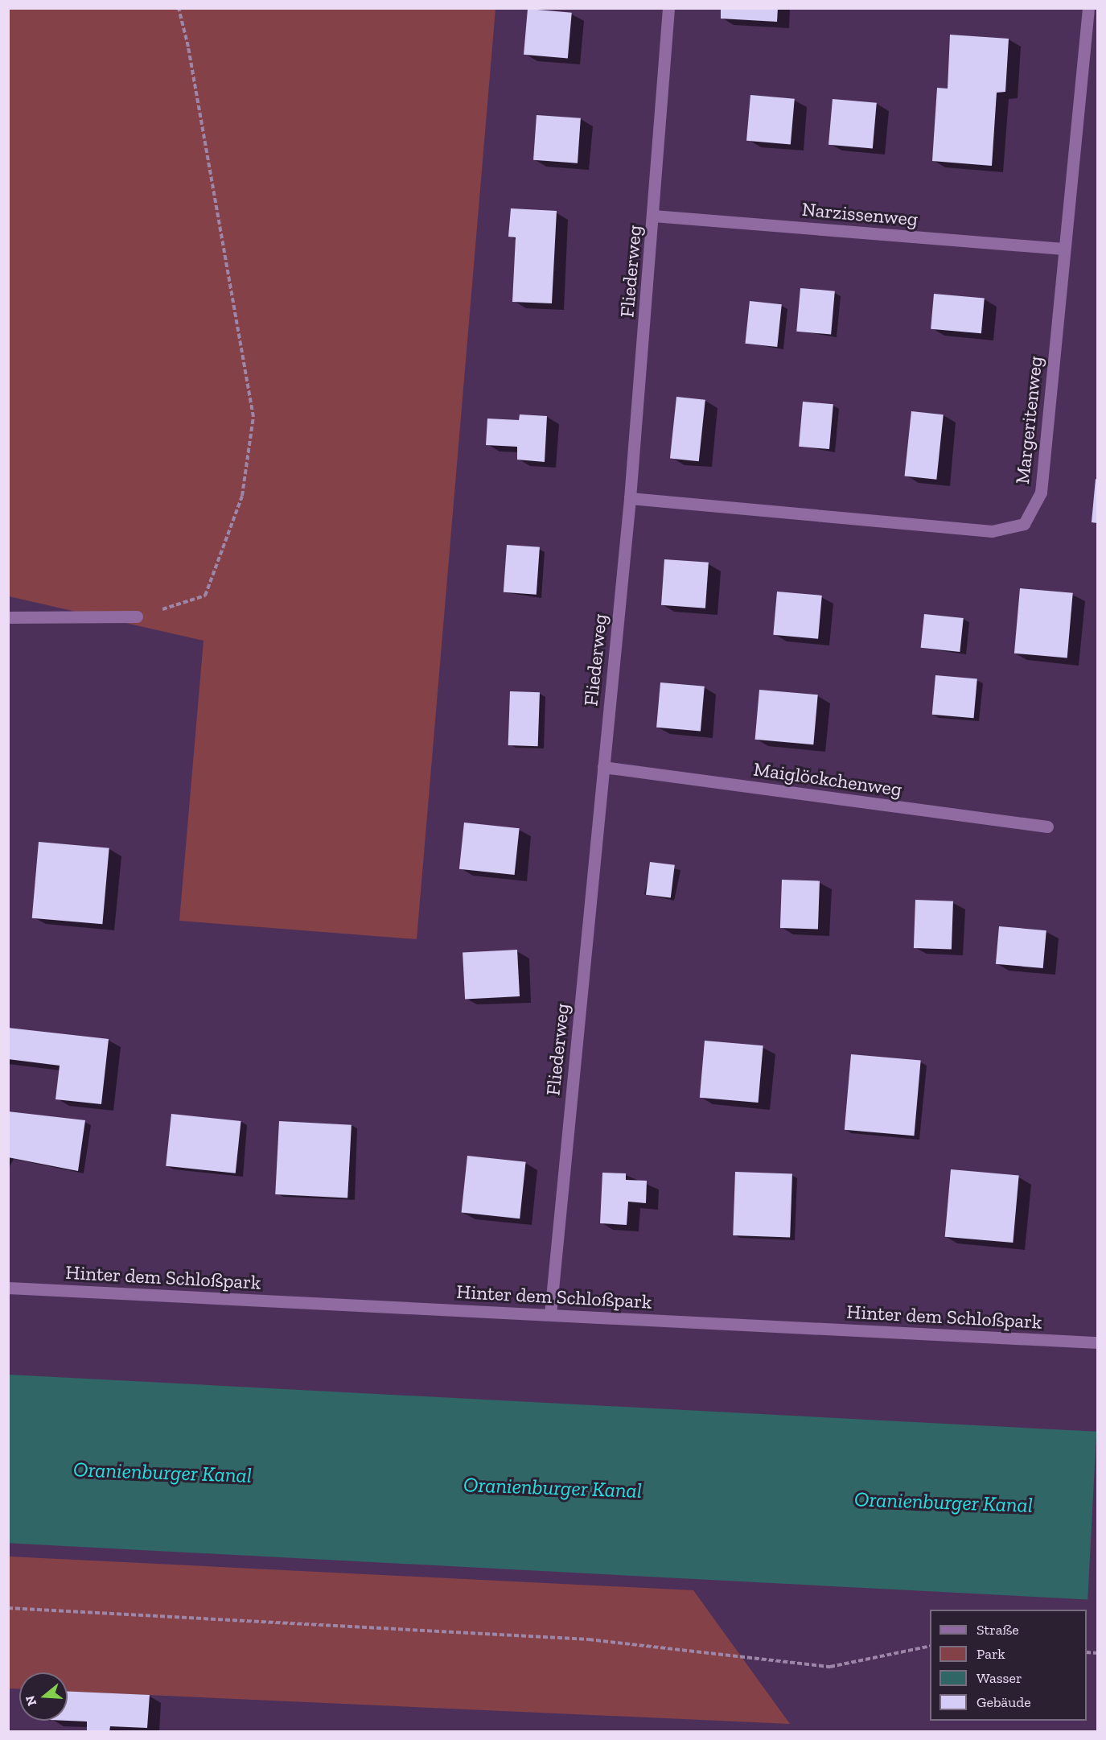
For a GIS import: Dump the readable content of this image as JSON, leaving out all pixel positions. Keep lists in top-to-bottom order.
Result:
{
  "streets": {
    "street": [
      "Narzissenweg",
      "Fliederweg",
      "Margeritenweg",
      "Maiglöckchenweg",
      "Hinter dem Schloßpark"
    ]
  },
  "crossings": [
    ["Narzissenweg", "Fliederweg"],
    ["Narzissenweg", "Margeritenweg"],
    ["Fliederweg", "Margeritenweg"],
    ["Fliederweg", "Maiglöckchenweg"],
    ["Fliederweg", "Hinter dem Schloßpark"]
  ],
  "water": ["Oranienburger Kanal"],
  "legend": [
    "Straße",
    "Park",
    "Wasser",
    "Gebäude"
  ],
  "north": "left"
}
